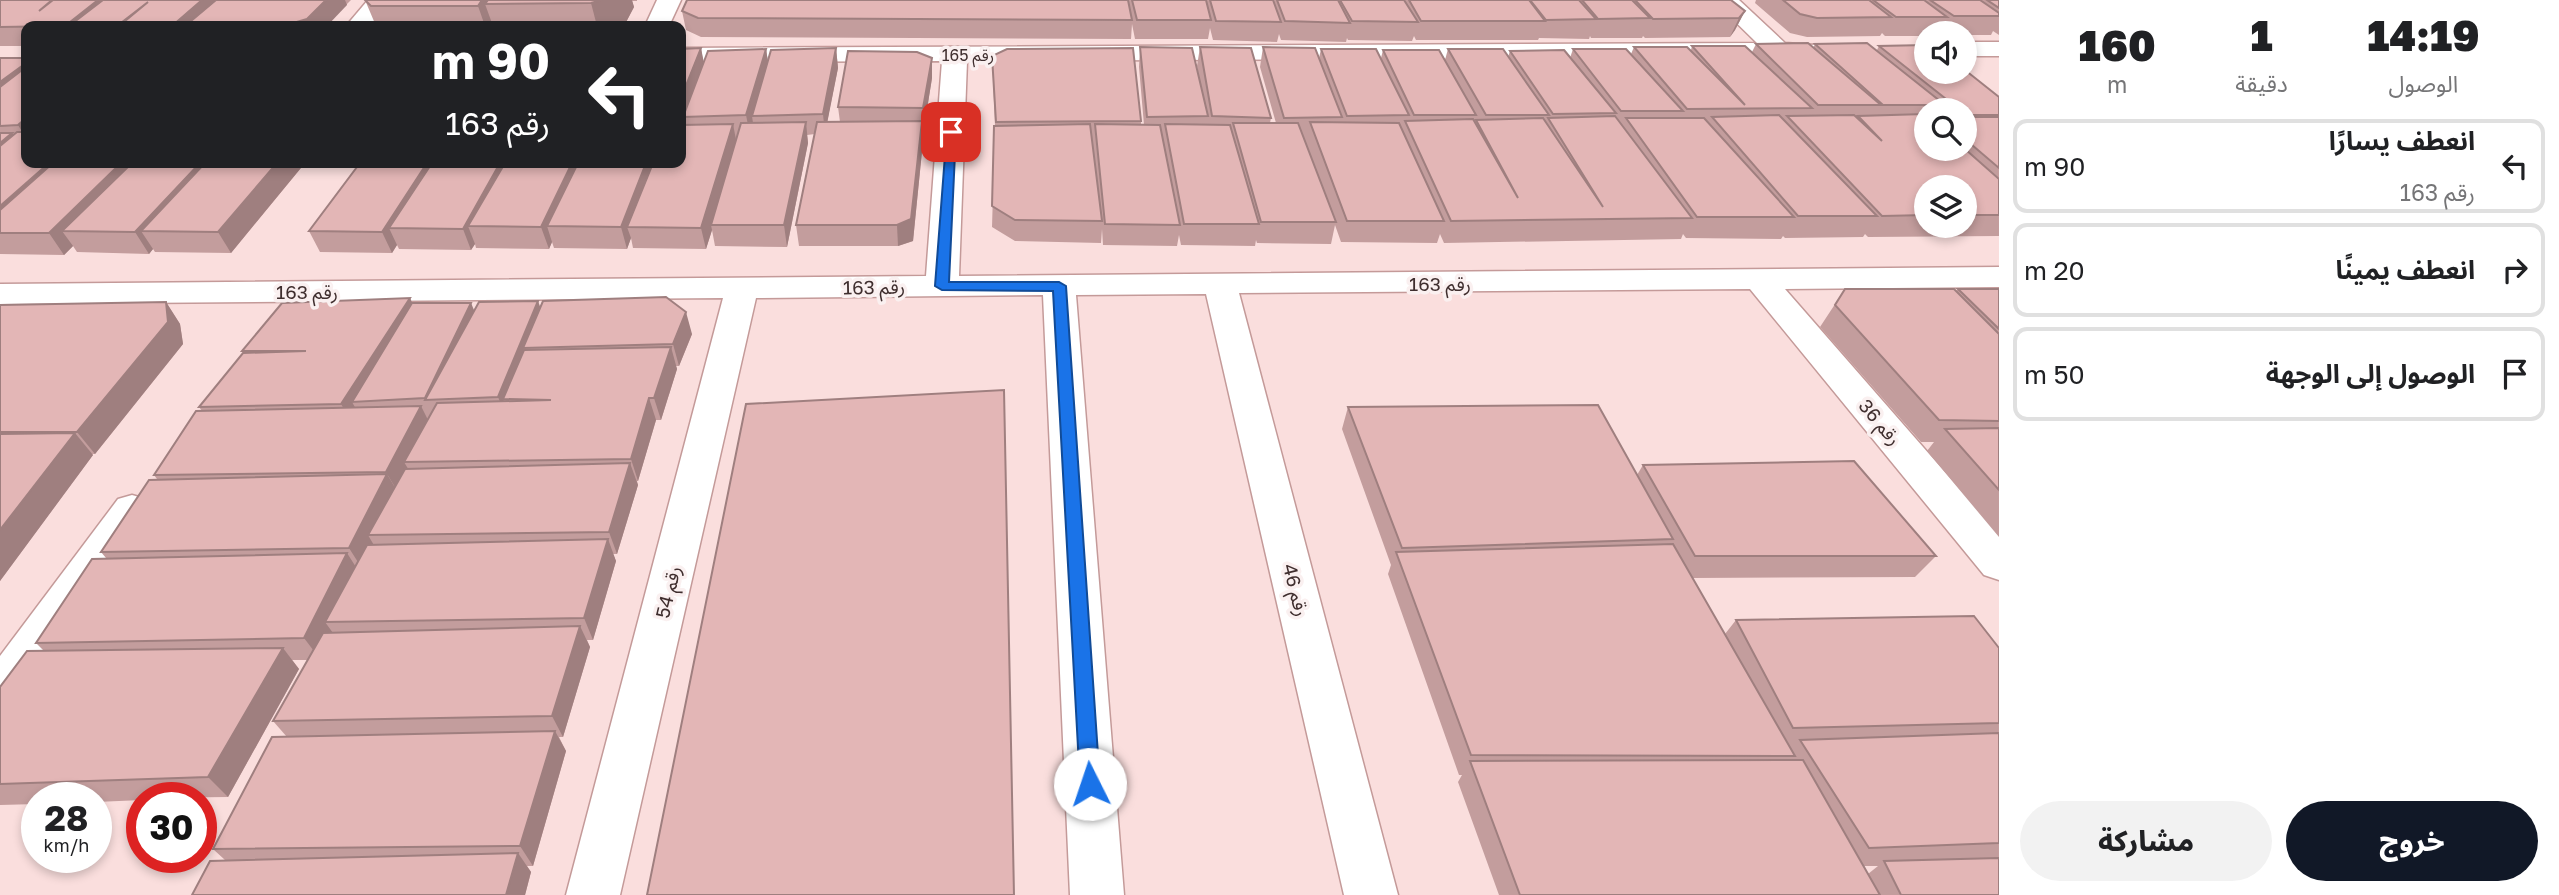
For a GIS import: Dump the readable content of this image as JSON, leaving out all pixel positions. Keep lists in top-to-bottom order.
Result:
{
  "streets": {
    "street": [
      "رقم 165",
      "رقم 163",
      "رقم 36",
      "رقم 46",
      "رقم 54"
    ]
  },
  "crossings": [
    ["رقم 163", "رقم 36"],
    ["رقم 163", "رقم 46"],
    ["رقم 163", "رقم 54"]
  ],
  "page": {
    "eta": [
      "14:19",
      "الوصول",
      "1",
      "دقيقة",
      "160",
      "m"
    ],
    "turn": ["90 m", "رقم 163"],
    "list": [
      {
        "name": "انعطف يسارًا",
        "note": "رقم 163",
        "value": "90 m"
      },
      {
        "name": "انعطف يمينًا",
        "value": "20 m"
      },
      {
        "name": "الوصول إلى الوجهة",
        "value": "50 m"
      }
    ],
    "speed": "28 km/h",
    "limit": "30",
    "buttons": ["خروج", "مشاركة"]
  }
}
